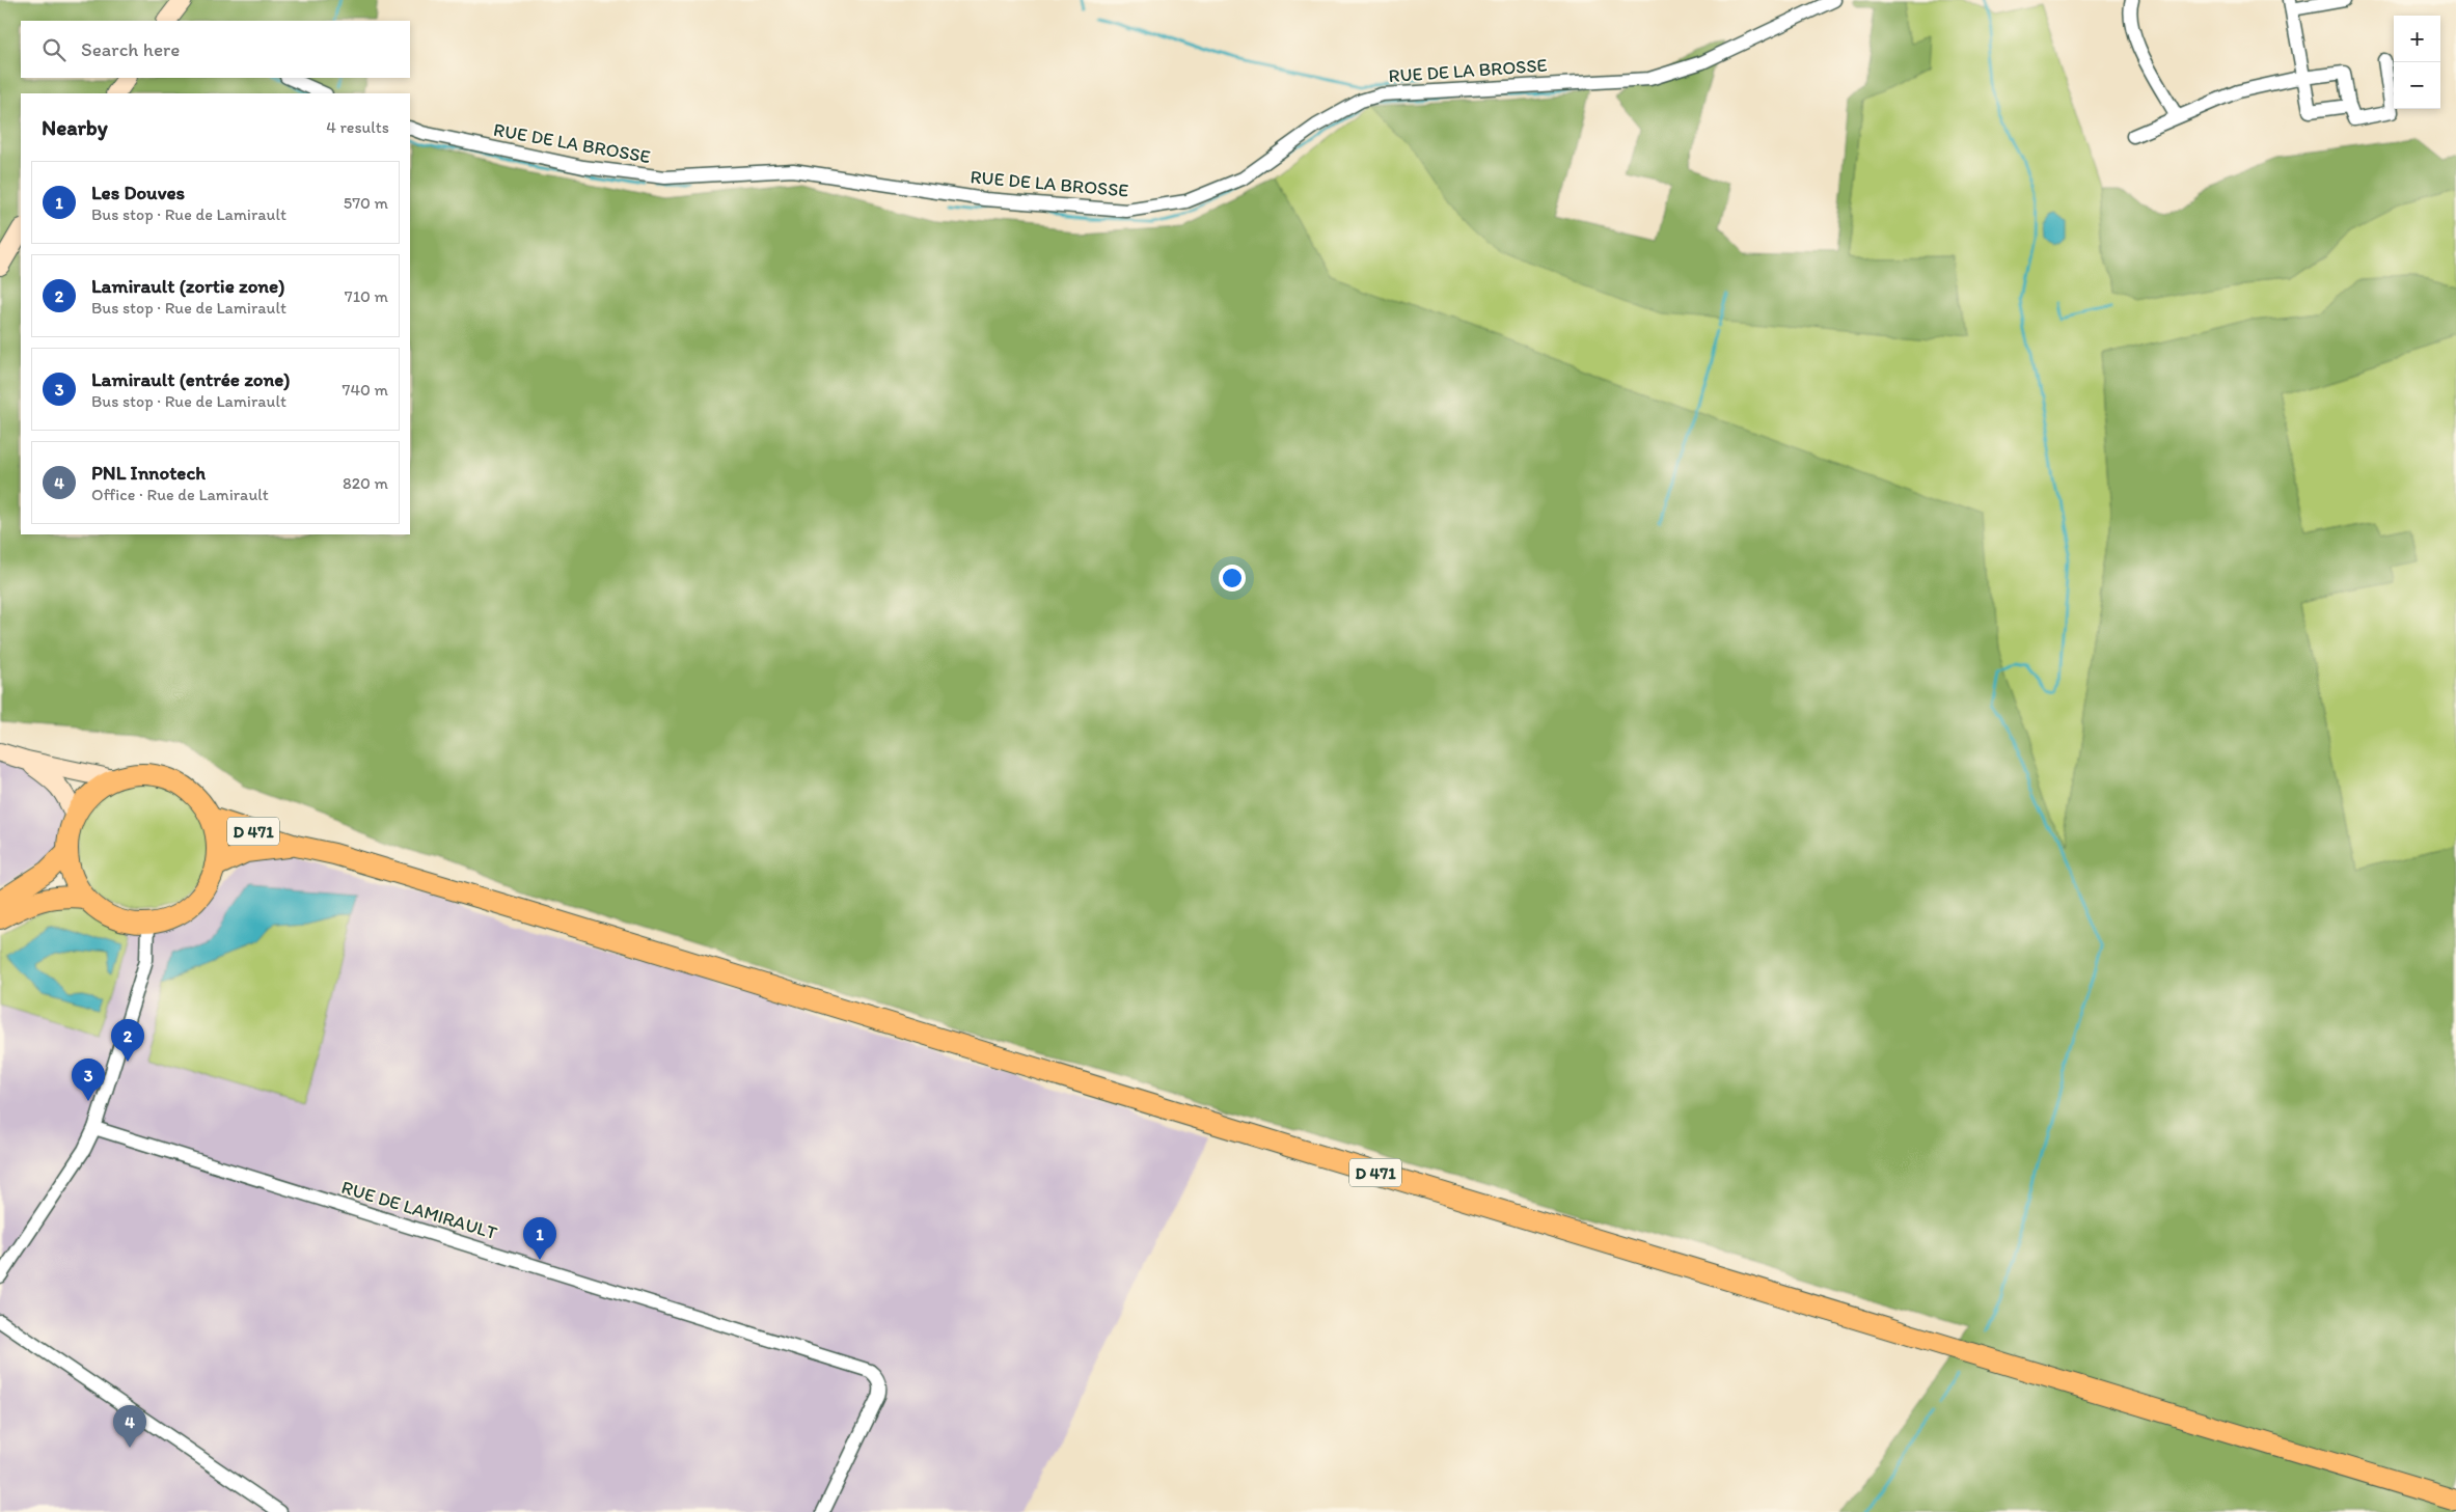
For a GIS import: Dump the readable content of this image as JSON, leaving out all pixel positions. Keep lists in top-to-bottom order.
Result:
{
  "streets": {
    "main road": ["D 471"],
    "street": ["RUE DE LA BROSSE", "RUE DE LAMIRAULT"]
  },
  "page": {
    "map_buttons": ["+", "−"],
    "search": "Search here",
    "heading": ["Nearby", "4 results"],
    "list": [
      {
        "mark": "1",
        "name": "Les Douves",
        "note": "Bus stop · Rue de Lamirault",
        "value": "570 m"
      },
      {
        "mark": "2",
        "name": "Lamirault (zortie zone)",
        "note": "Bus stop · Rue de Lamirault",
        "value": "710 m"
      },
      {
        "mark": "3",
        "name": "Lamirault (entrée zone)",
        "note": "Bus stop · Rue de Lamirault",
        "value": "740 m"
      },
      {
        "mark": "4",
        "name": "PNL Innotech",
        "note": "Office · Rue de Lamirault",
        "value": "820 m"
      }
    ],
    "pins": [
      "2",
      "3",
      "1",
      "4"
    ]
  }
}
